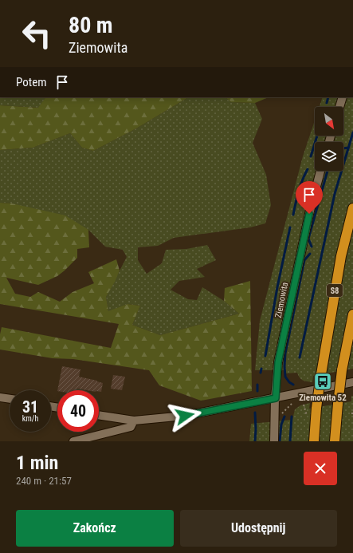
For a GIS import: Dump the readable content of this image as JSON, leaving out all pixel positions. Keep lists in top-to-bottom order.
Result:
{
  "streets": {
    "highway": ["S8"],
    "street": ["Ziemowita"]
  },
  "places": {
    "bus stop": ["Ziemowita 52"]
  },
  "north": "bottom right",
  "page": {
    "turn": ["80 m", "Ziemowita"],
    "then": "Potem",
    "speed": "31 km/h",
    "limit": "40",
    "heading": ["1 min", "240 m · 21:57"],
    "buttons": ["Zakończ", "Udostępnij"]
  }
}
